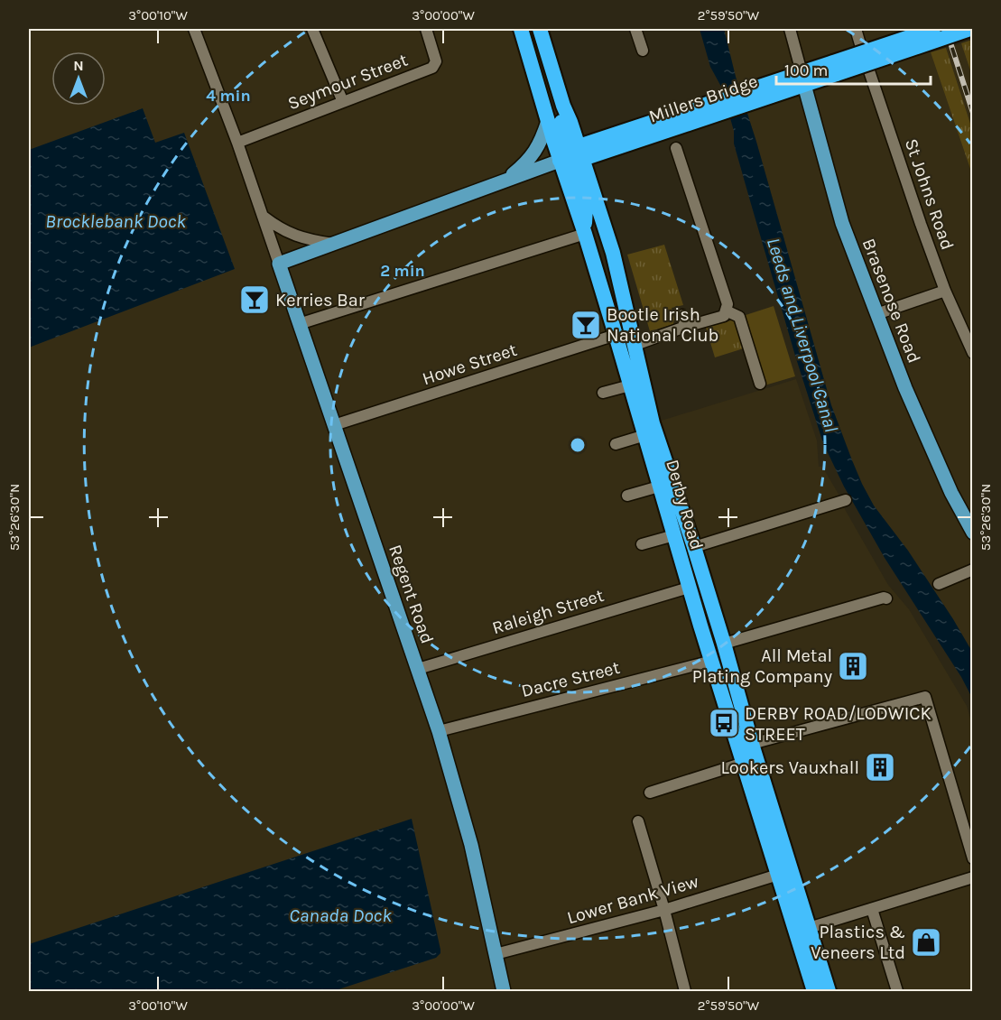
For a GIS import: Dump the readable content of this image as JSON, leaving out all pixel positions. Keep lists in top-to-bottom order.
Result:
{
  "streets": {
    "highway": ["Millers Bridge", "Derby Road"],
    "main road": ["Brasenose Road", "Regent Road"],
    "street": [
      "Seymour Street",
      "St Johns Road",
      "Howe Street",
      "Raleigh Street",
      "Dacre Street",
      "Lower Bank View"
    ]
  },
  "crossings": [
    ["Seymour Street", "Regent Road"],
    ["Millers Bridge", "Brasenose Road"],
    ["Millers Bridge", "Derby Road"],
    ["Millers Bridge", "Regent Road"],
    ["Howe Street", "Derby Road"],
    ["Howe Street", "Regent Road"],
    ["Derby Road", "Raleigh Street"],
    ["Derby Road", "Dacre Street"],
    ["Derby Road", "Lower Bank View"],
    ["Regent Road", "Raleigh Street"],
    ["Regent Road", "Dacre Street"],
    ["Regent Road", "Lower Bank View"]
  ],
  "water": ["Brocklebank Dock", "Leeds and Liverpool Canal", "Canada Dock"],
  "places": {
    "bar": ["Kerries Bar", "Bootle Irish National Club"],
    "building": ["All Metal Plating Company", "Lookers Vauxhall"],
    "bus stop": ["DERBY ROAD/LODWICK STREET"],
    "shop": ["Plastics & Veneers Ltd"]
  },
  "scale_bar": "100 m",
  "north": "top",
  "coordinates": [
    "3°00'10\"W",
    "3°00'00\"W",
    "2°59'50\"W",
    "53°26'30\"N"
  ],
  "rings": ["4 min", "2 min"]
}
